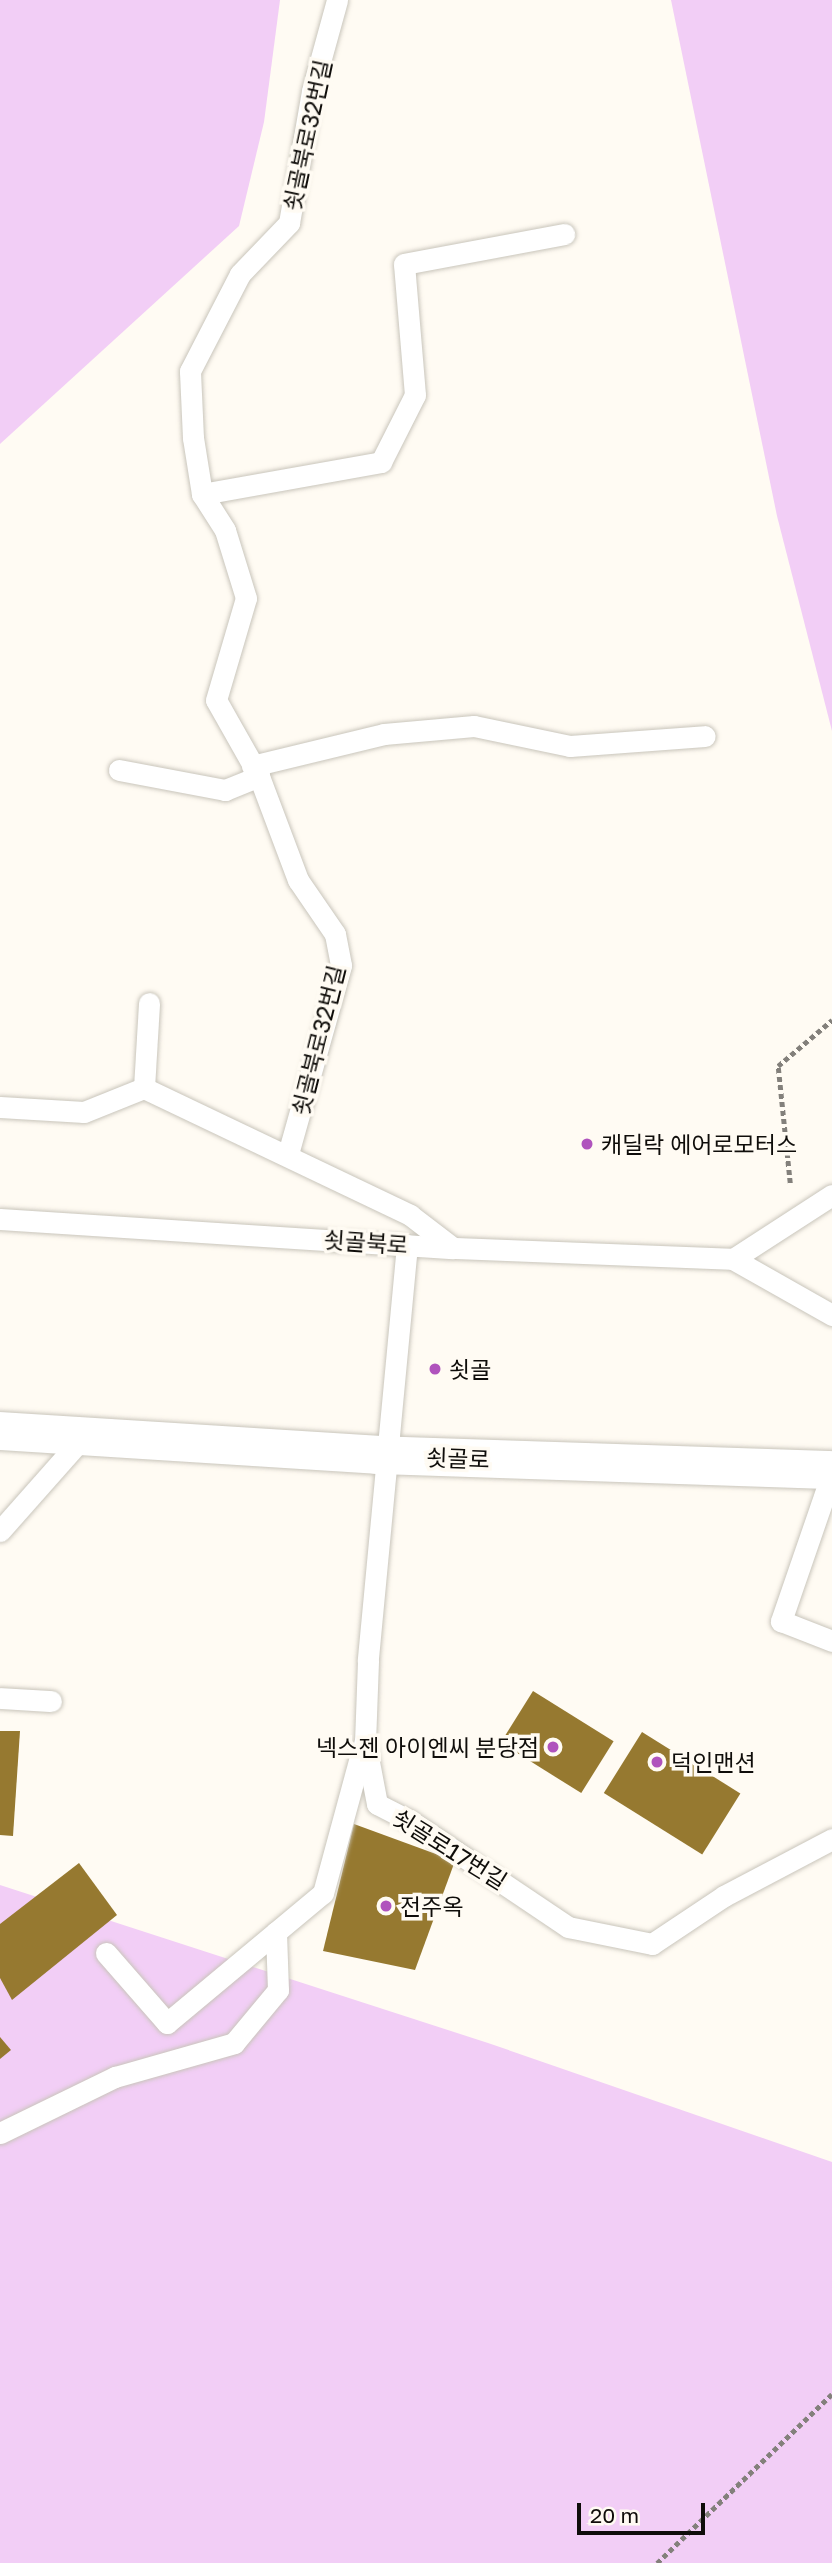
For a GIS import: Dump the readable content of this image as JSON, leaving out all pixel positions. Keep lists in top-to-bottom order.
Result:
{
  "streets": {
    "street": ["쇳골로"],
    "lane": ["쇳골북로32번길", "쇳골북로", "쇳골로17번길"]
  },
  "crossings": [
    ["쇳골북로", "쇳골로17번길"],
    ["쇳골로", "쇳골로17번길"]
  ],
  "places": [
    "캐딜락 에어로모터스",
    "쇳골",
    "넥스젠 아이엔씨 분당점",
    "덕인맨션",
    "전주옥"
  ],
  "scale_bar": "20 m"
}
